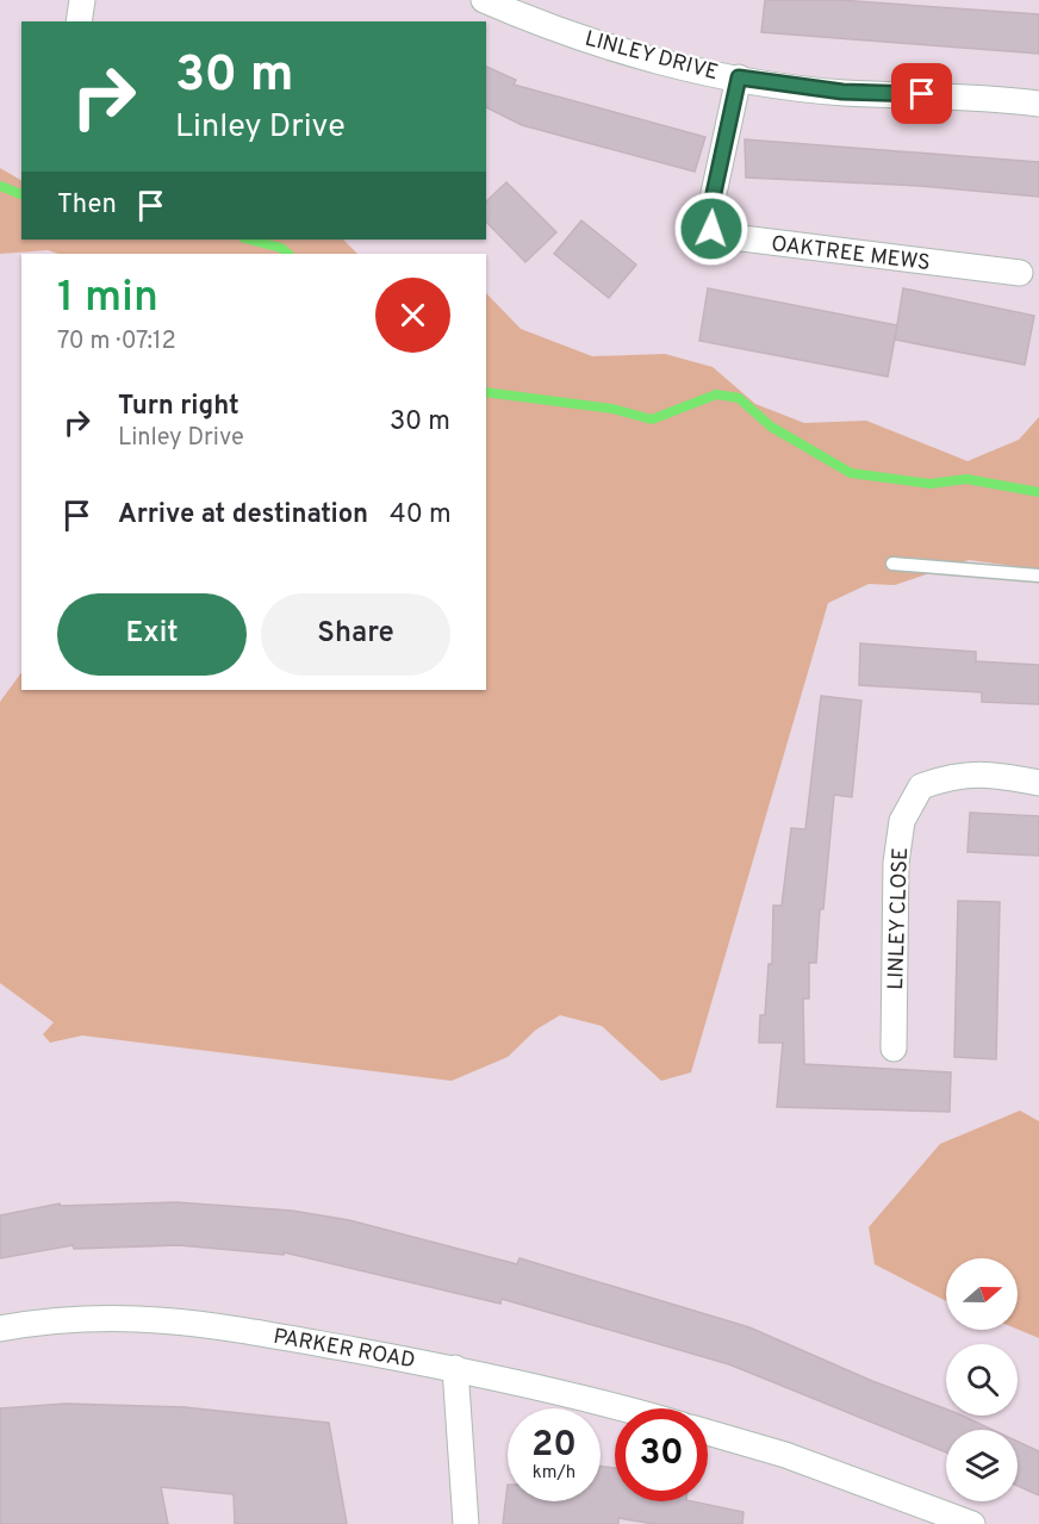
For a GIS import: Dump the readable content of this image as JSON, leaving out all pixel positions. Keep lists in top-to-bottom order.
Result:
{
  "streets": {
    "street": [
      "LINLEY DRIVE",
      "OAKTREE MEWS",
      "LINLEY CLOSE",
      "PARKER ROAD"
    ]
  },
  "crossings": [
    ["LINLEY DRIVE", "OAKTREE MEWS"]
  ],
  "north": "right",
  "page": {
    "turn": ["30 m", "Linley Drive"],
    "then": "Then",
    "heading": ["1 min", "70 m · 07:12"],
    "list": [
      {
        "name": "Turn right",
        "note": "Linley Drive",
        "value": "30 m"
      },
      {
        "name": "Arrive at destination",
        "value": "40 m"
      }
    ],
    "buttons": ["Exit", "Share"],
    "speed": "20 km/h",
    "limit": "30"
  }
}
